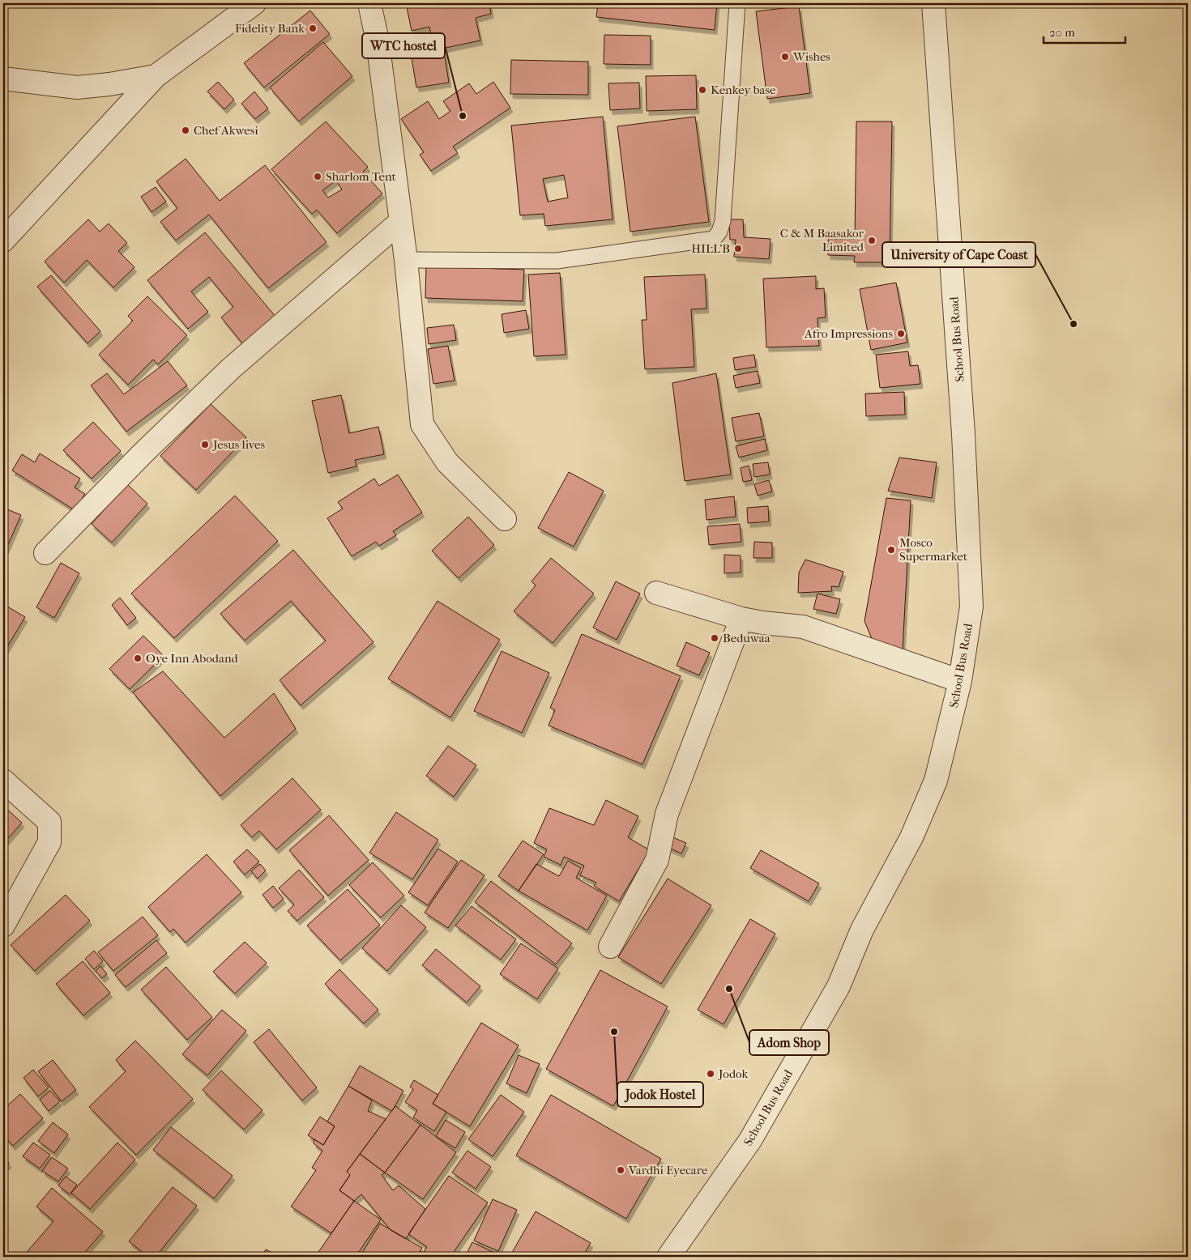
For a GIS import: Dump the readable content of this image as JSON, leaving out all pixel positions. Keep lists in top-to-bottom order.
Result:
{
  "streets": {
    "street": ["School Bus Road"]
  },
  "places": [
    "Fidelity Bank",
    "Wishes",
    "Kenkey base",
    "WTC hostel",
    "Chef Akwesi",
    "Sharlom Tent",
    "C & M Baasakor Limited",
    "HILL'B",
    "University of Cape Coast",
    "Afro Impressions",
    "Jesus lives",
    "Mosco Supermarket",
    "Beduwaa",
    "Oye Inn Abodand",
    "Adom Shop",
    "Jodok Hostel",
    "Jodok",
    "Vardhi Eyecare"
  ],
  "scale_bar": "20 m"
}
